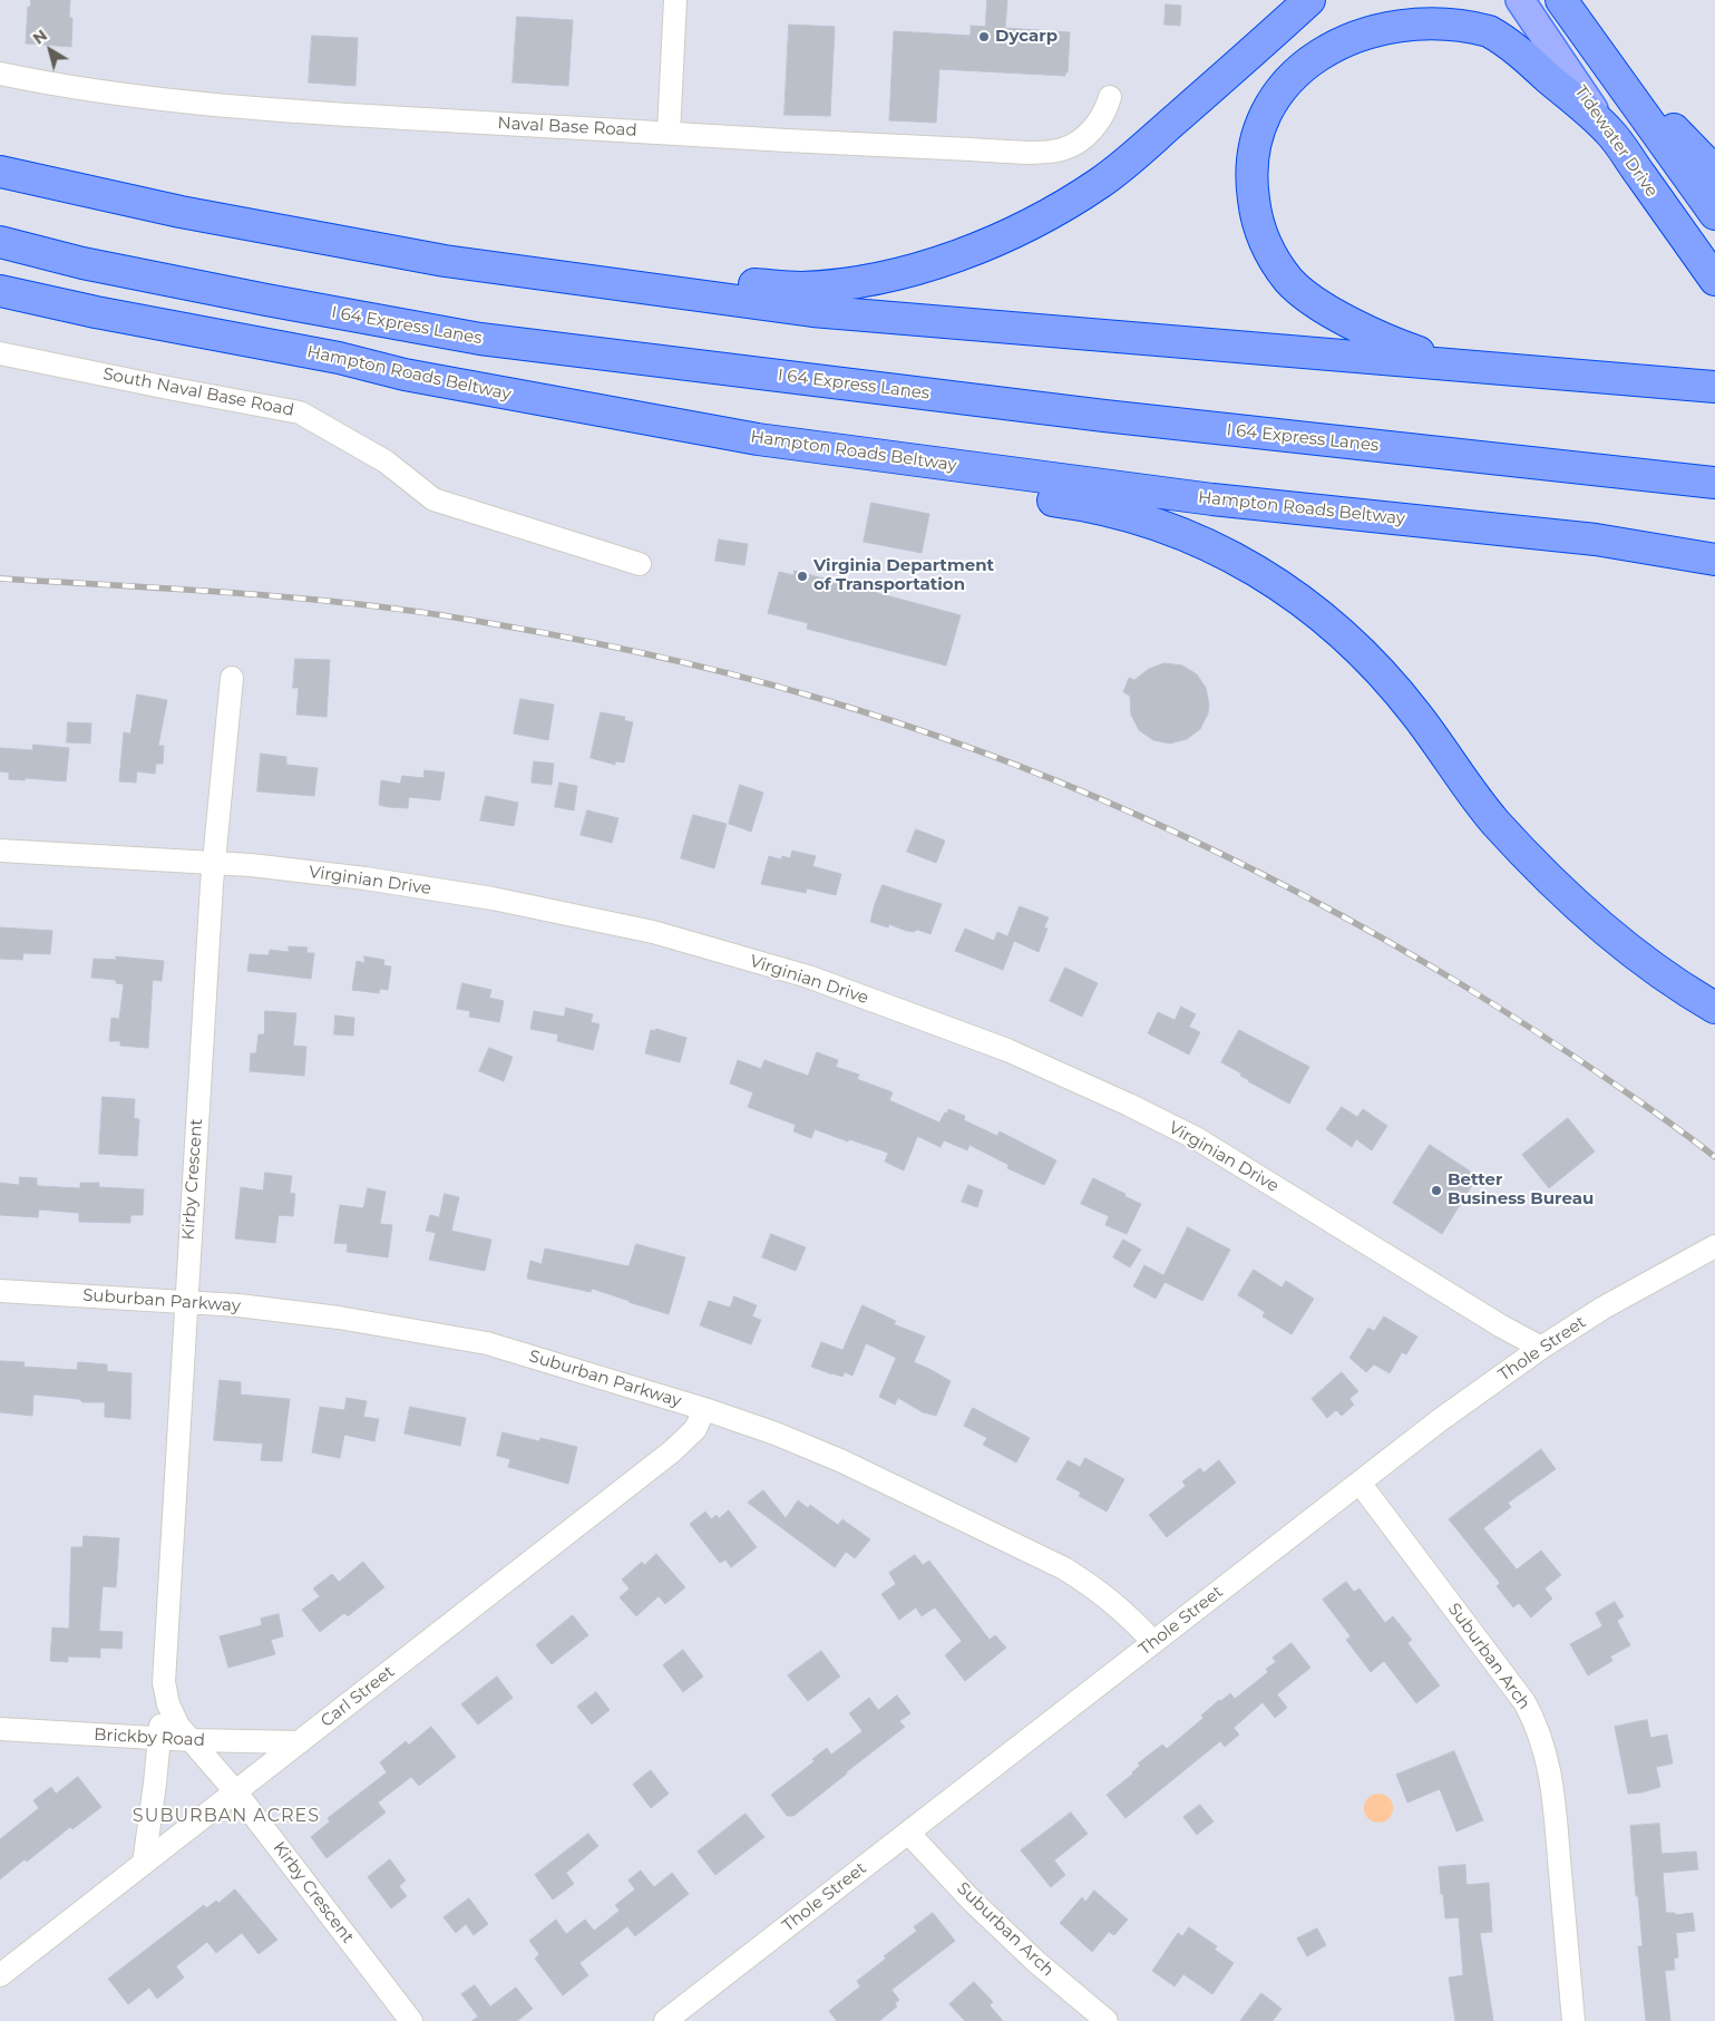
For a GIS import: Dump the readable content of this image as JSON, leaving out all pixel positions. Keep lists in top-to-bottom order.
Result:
{
  "streets": {
    "highway": ["Tidewater Drive", "I 64 Express Lanes", "Hampton Roads Beltway"],
    "street": [
      "Naval Base Road",
      "South Naval Base Road",
      "Virginian Drive",
      "Kirby Crescent",
      "Suburban Parkway",
      "Thole Street",
      "Suburban Arch",
      "Carl Street",
      "Brickby Road"
    ]
  },
  "crossings": [
    ["Virginian Drive", "Kirby Crescent"],
    ["Virginian Drive", "Thole Street"],
    ["Kirby Crescent", "Suburban Parkway"],
    ["Kirby Crescent", "Carl Street"],
    ["Kirby Crescent", "Brickby Road"],
    ["Suburban Parkway", "Thole Street"],
    ["Suburban Parkway", "Carl Street"],
    ["Thole Street", "Suburban Arch"],
    ["Carl Street", "Brickby Road"]
  ],
  "districts": ["SUBURBAN ACRES"],
  "places": ["Dycarp", "Virginia Department of Transportation", "Better Business Bureau"],
  "north": "top left"
}
